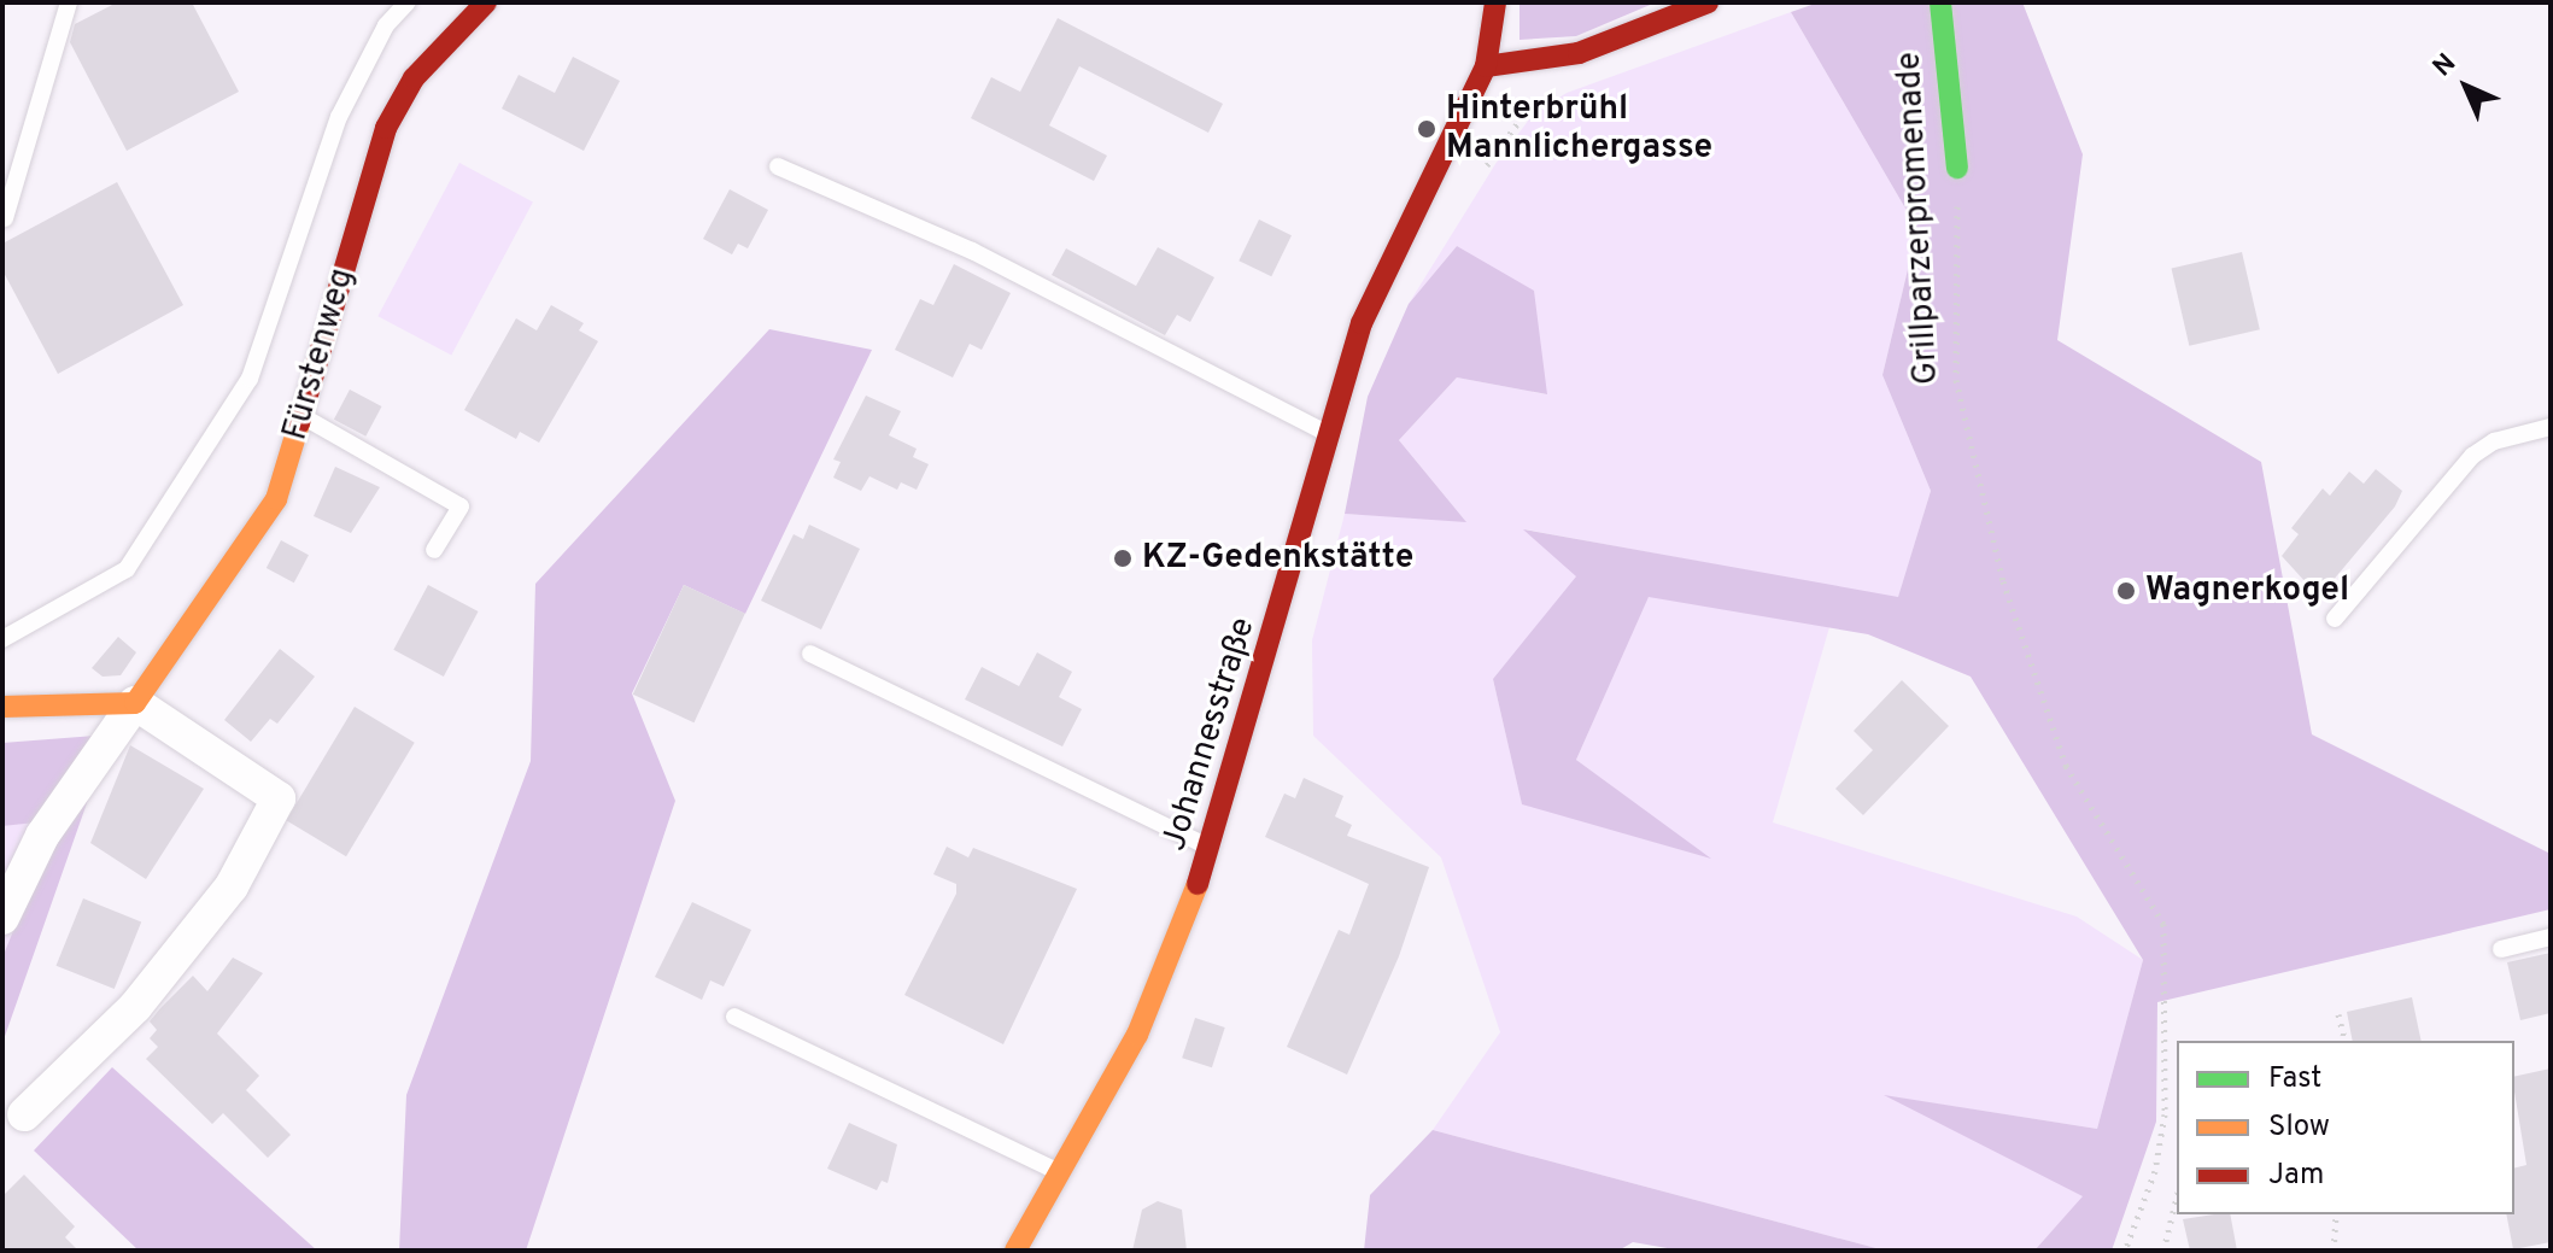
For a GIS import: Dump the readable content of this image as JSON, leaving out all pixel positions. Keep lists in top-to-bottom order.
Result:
{
  "streets": {
    "main road": ["Grillparzerpromenade", "Fürstenweg", "Johannesstraße"]
  },
  "places": ["Hinterbrühl Mannlichergasse", "KZ-Gedenkstätte", "Wagnerkogel"],
  "legend": ["Fast", "Slow", "Jam"],
  "north": "top left"
}
